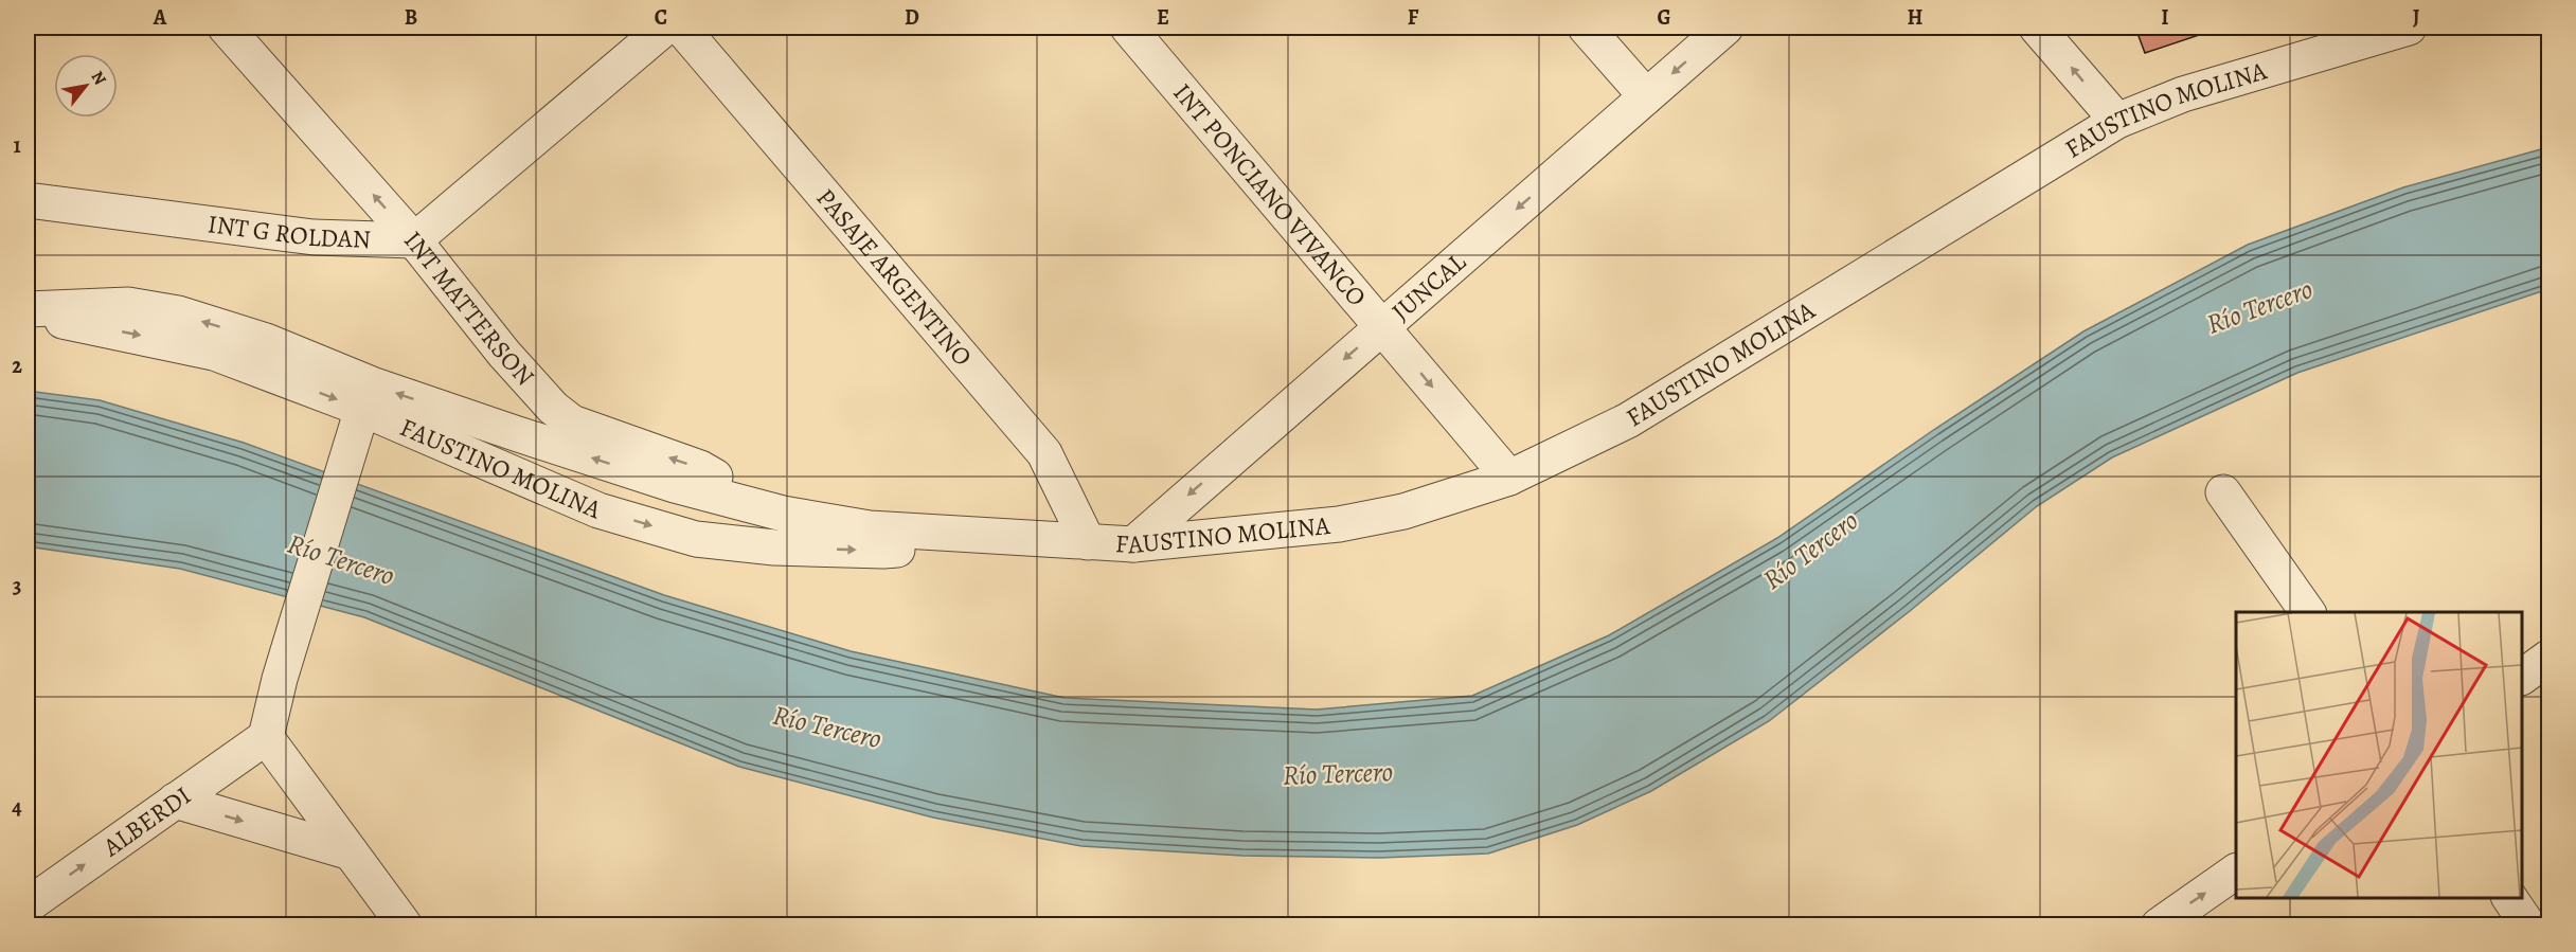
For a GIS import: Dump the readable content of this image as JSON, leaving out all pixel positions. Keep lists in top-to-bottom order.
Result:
{
  "streets": {
    "street": [
      "FAUSTINO MOLINA",
      "INT PONCIANO VIVANCO",
      "INT G ROLDAN",
      "PASAJE ARGENTINO",
      "JUNCAL",
      "INT MATTERSON",
      "ALBERDI"
    ]
  },
  "crossings": [
    ["FAUSTINO MOLINA", "INT PONCIANO VIVANCO"],
    ["FAUSTINO MOLINA", "PASAJE ARGENTINO"],
    ["FAUSTINO MOLINA", "JUNCAL"],
    ["FAUSTINO MOLINA", "INT MATTERSON"],
    ["INT PONCIANO VIVANCO", "JUNCAL"],
    ["INT G ROLDAN", "INT MATTERSON"]
  ],
  "one_way": ["JUNCAL", "INT MATTERSON", "ALBERDI"],
  "water": ["Río Tercero"],
  "north": "top right",
  "grid": {
    "columns": [
      "A",
      "B",
      "C",
      "D",
      "E",
      "F",
      "G",
      "H",
      "I",
      "J"
    ],
    "rows": [
      "1",
      "2",
      "3",
      "4"
    ]
  }
}
